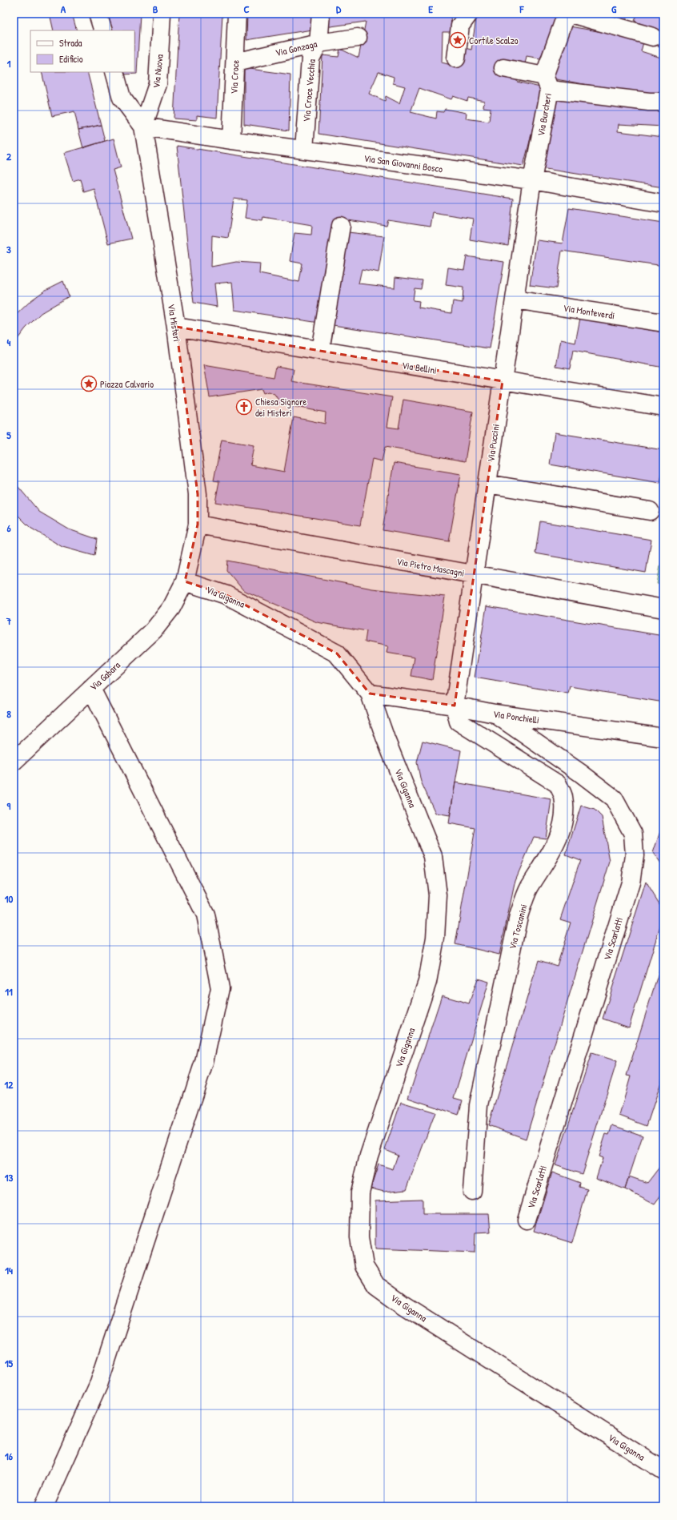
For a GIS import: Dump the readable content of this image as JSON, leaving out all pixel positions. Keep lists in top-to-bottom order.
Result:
{
  "streets": {
    "street": [
      "Via Gonzaga",
      "Via Nuova",
      "Via Croce",
      "Via Croce Vecchia",
      "Via Burcheri",
      "Via San Giovanni Bosco",
      "Via Monteverdi",
      "Via Misteri",
      "Via Bellini",
      "Via Puccini",
      "Via Pietro Mascagni",
      "Via Giganna",
      "Via Gabara",
      "Via Ponchielli",
      "Via Toscanini",
      "Via Scarlatti"
    ]
  },
  "crossings": [
    ["Via Gonzaga", "Via Croce"],
    ["Via Gonzaga", "Via Croce Vecchia"],
    ["Via Nuova", "Via San Giovanni Bosco"],
    ["Via Nuova", "Via Misteri"],
    ["Via Croce", "Via San Giovanni Bosco"],
    ["Via Croce Vecchia", "Via San Giovanni Bosco"],
    ["Via Burcheri", "Via San Giovanni Bosco"],
    ["Via Burcheri", "Via Puccini"],
    ["Via San Giovanni Bosco", "Via Misteri"],
    ["Via San Giovanni Bosco", "Via Puccini"],
    ["Via Monteverdi", "Via Puccini"],
    ["Via Misteri", "Via Bellini"],
    ["Via Misteri", "Via Pietro Mascagni"],
    ["Via Misteri", "Via Giganna"],
    ["Via Misteri", "Via Gabara"],
    ["Via Bellini", "Via Puccini"],
    ["Via Puccini", "Via Pietro Mascagni"],
    ["Via Puccini", "Via Ponchielli"],
    ["Via Puccini", "Via Toscanini"],
    ["Via Giganna", "Via Gabara"],
    ["Via Giganna", "Via Ponchielli"],
    ["Via Ponchielli", "Via Toscanini"],
    ["Via Ponchielli", "Via Scarlatti"]
  ],
  "places": {
    "place": ["Cortile Scalzo", "Piazza Calvario"],
    "church": ["Chiesa Signore dei Misteri"]
  },
  "legend": ["Strada", "Edificio"],
  "grid": {
    "columns": [
      "A",
      "B",
      "C",
      "D",
      "E",
      "F",
      "G"
    ],
    "rows": [
      "1",
      "2",
      "3",
      "4",
      "5",
      "6",
      "7",
      "8",
      "9",
      "10",
      "11",
      "12",
      "13",
      "14",
      "15",
      "16"
    ]
  }
}
